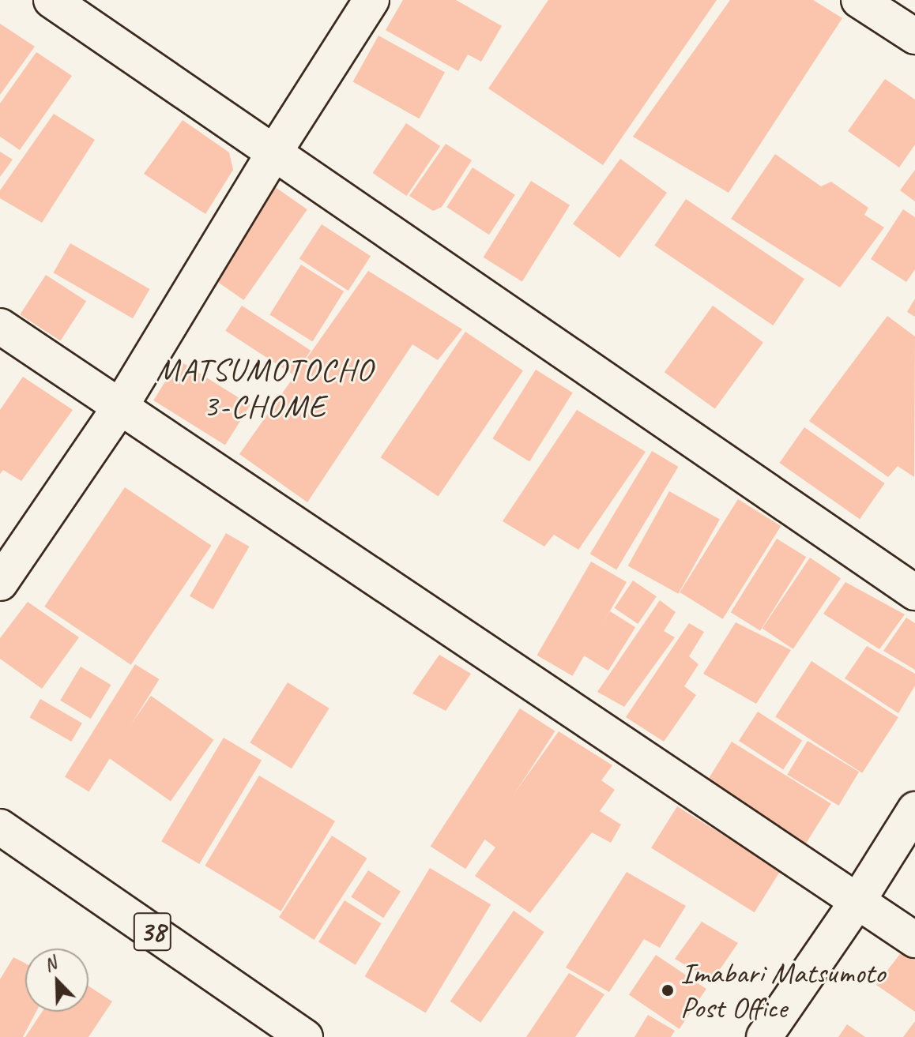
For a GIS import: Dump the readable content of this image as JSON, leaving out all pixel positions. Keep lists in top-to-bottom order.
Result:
{
  "streets": {
    "street": ["38"]
  },
  "districts": ["MATSUMOTOCHO 3-CHOME"],
  "places": ["Imabari Matsumoto Post Office"],
  "north": "top left"
}
